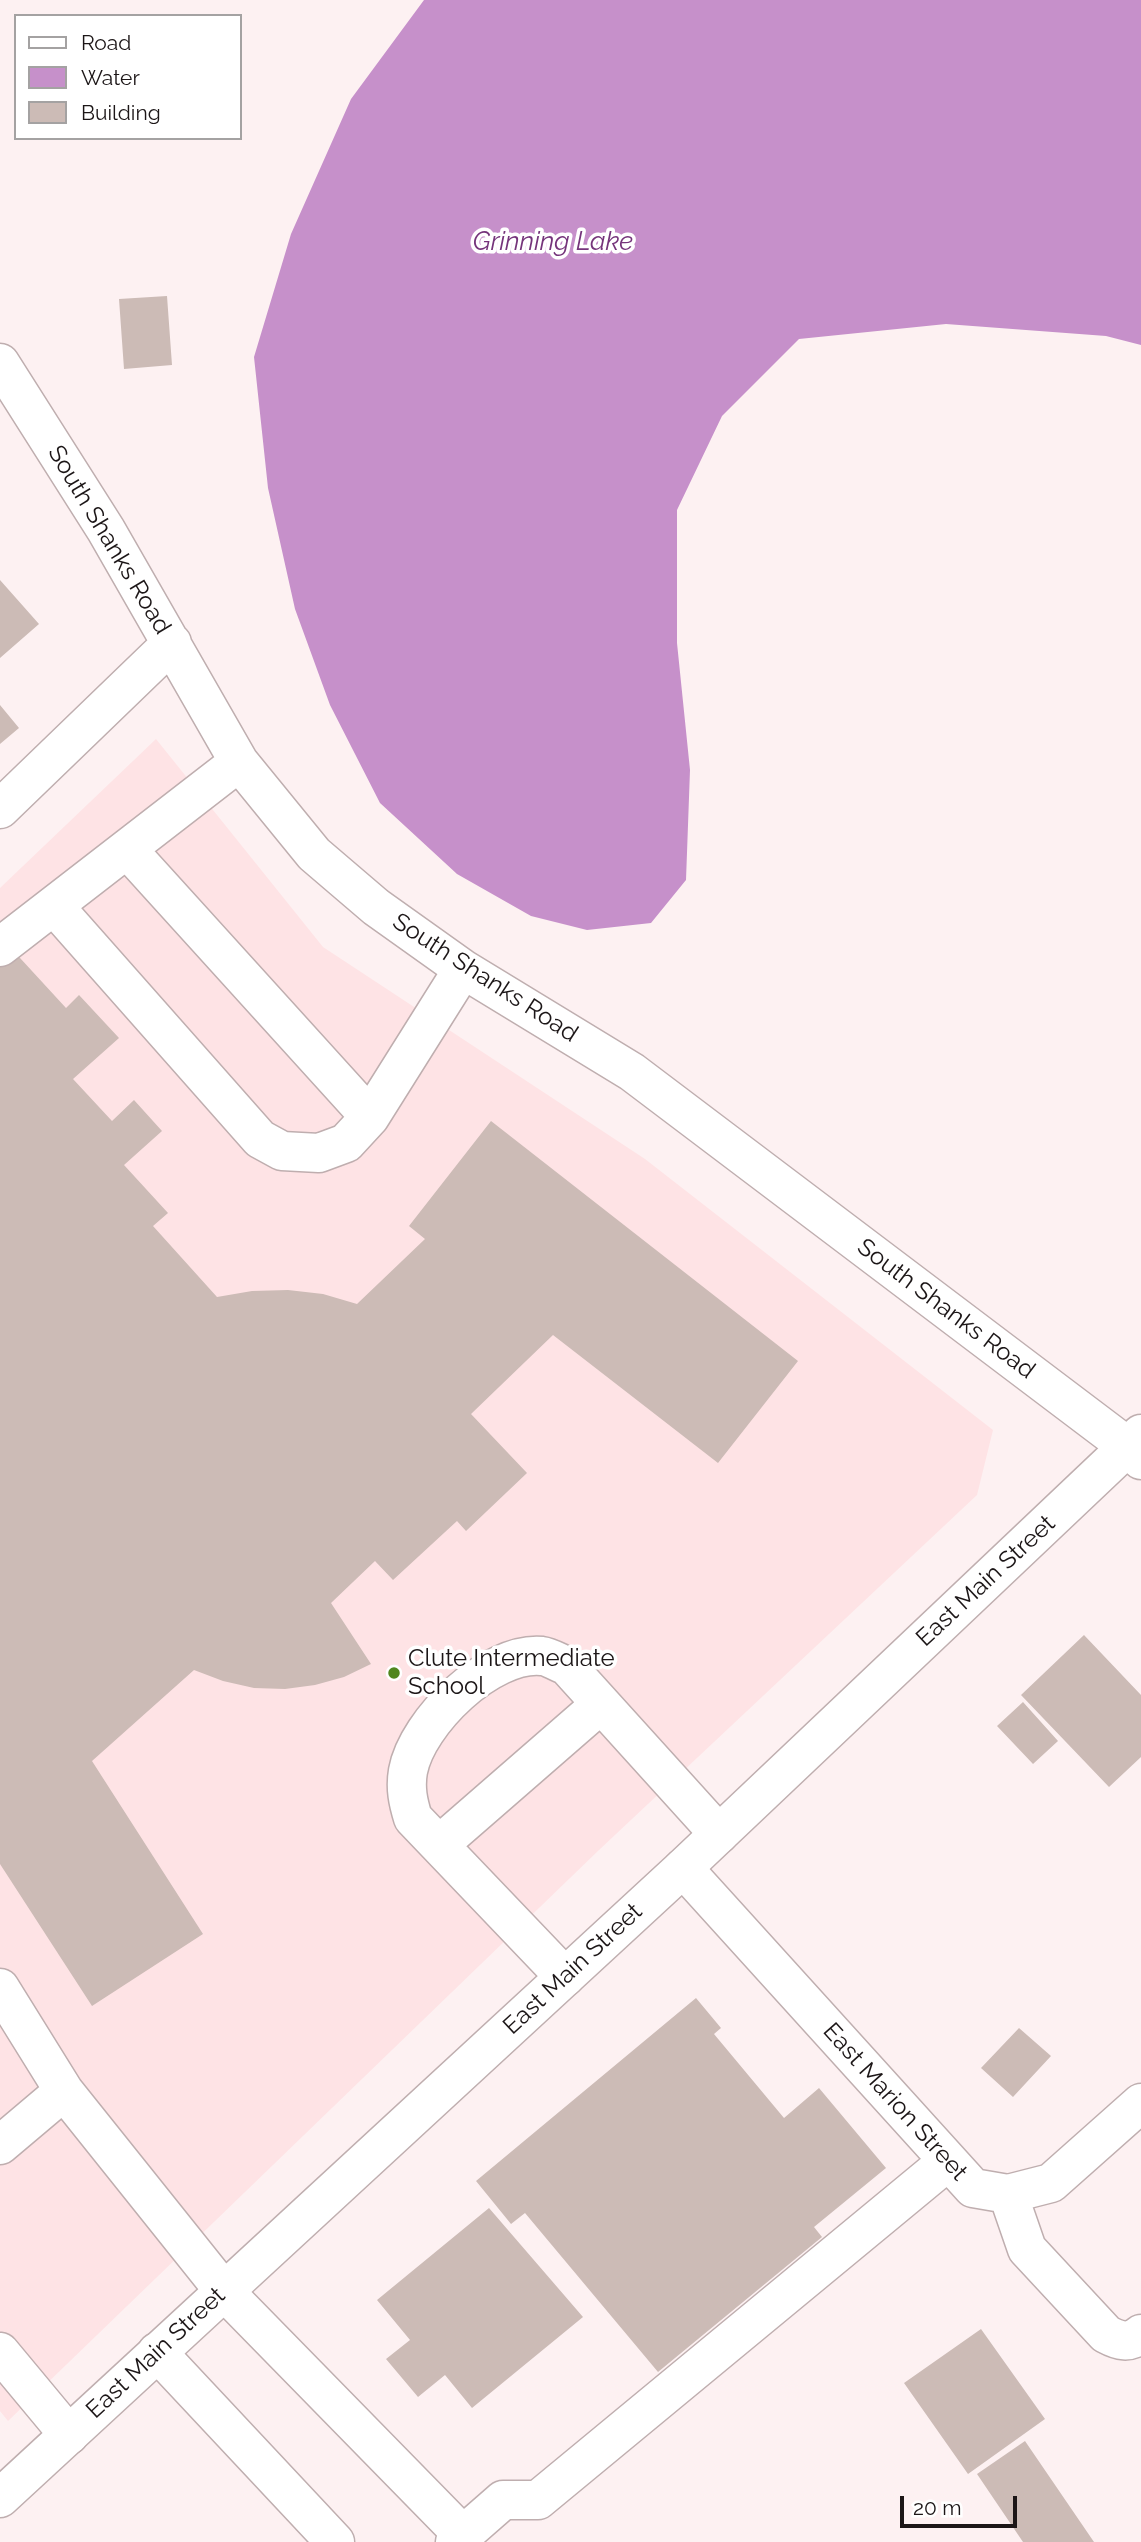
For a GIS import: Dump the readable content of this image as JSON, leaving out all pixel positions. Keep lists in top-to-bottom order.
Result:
{
  "streets": {
    "street": ["South Shanks Road", "East Main Street", "East Marion Street"]
  },
  "crossings": [
    ["South Shanks Road", "East Main Street"],
    ["East Main Street", "East Marion Street"]
  ],
  "water": ["Grinning Lake"],
  "places": ["Clute Intermediate School"],
  "legend": ["Road", "Water", "Building"],
  "scale_bar": "20 m"
}
